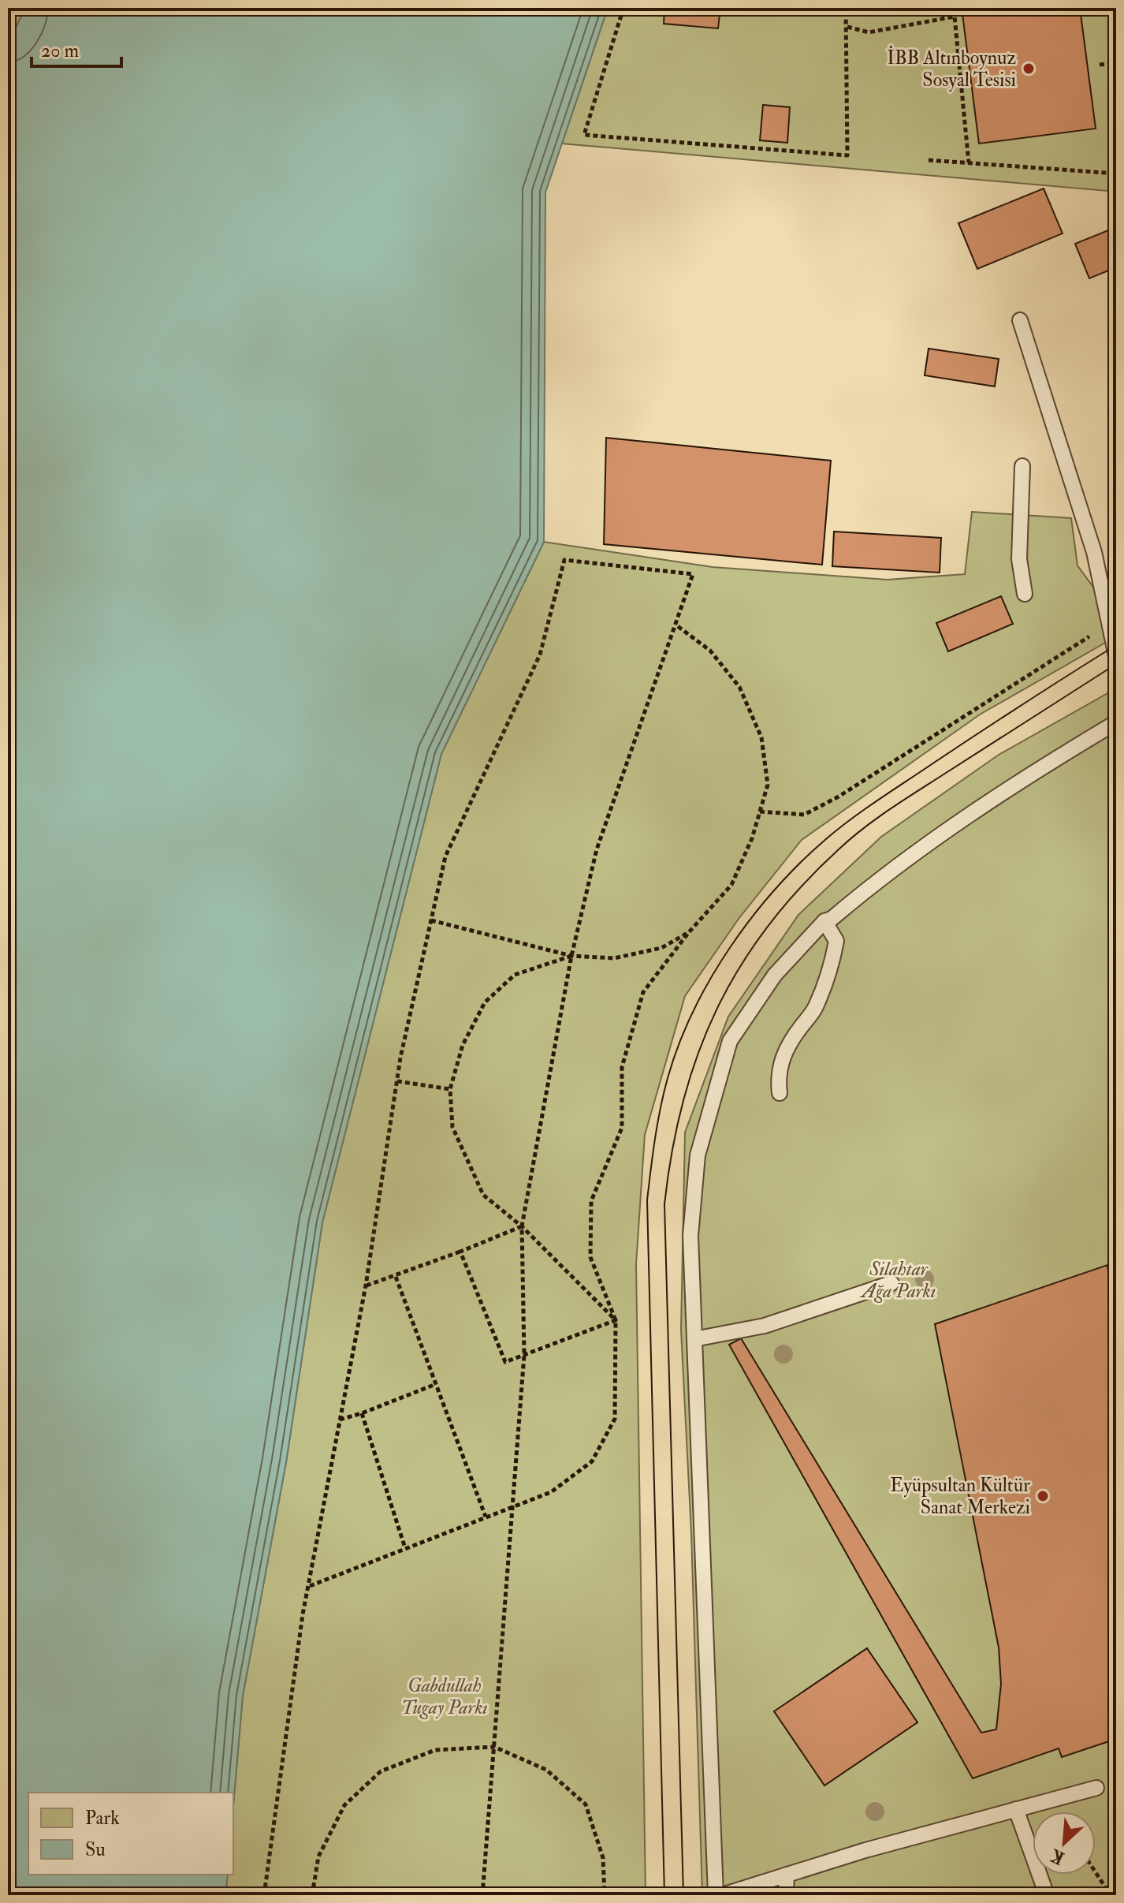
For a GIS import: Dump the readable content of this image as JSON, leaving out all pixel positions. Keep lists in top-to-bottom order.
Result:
{
  "parks": ["Silahtar Ağa Parkı", "Gabdullah Tugay Parkı"],
  "places": ["İBB Altınboynuz Sosyal Tesisi", "Eyüpsultan Kültür Sanat Merkezi"],
  "legend": ["Park", "Su"],
  "scale_bar": "20 m",
  "north": "bottom left"
}
